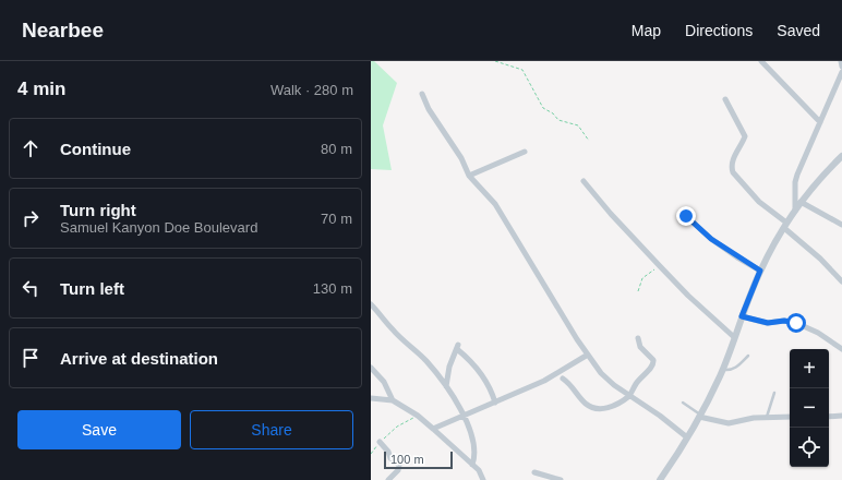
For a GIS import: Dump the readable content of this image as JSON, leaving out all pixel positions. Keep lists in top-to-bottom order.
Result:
{
  "scale_bar": "100 m",
  "page": {
    "header": "Nearbee",
    "nav": ["Map", "Directions", "Saved"],
    "heading": ["4 min", "Walk · 280 m"],
    "list": [
      ["Continue", "80 m"],
      ["Turn right", "Samuel Kanyon Doe Boulevard", "70 m"],
      ["Turn left", "130 m"],
      "Arrive at destination"
    ],
    "map_buttons": ["+", "−"],
    "buttons": ["Save", "Share"],
    "scale": "100 m"
  }
}
